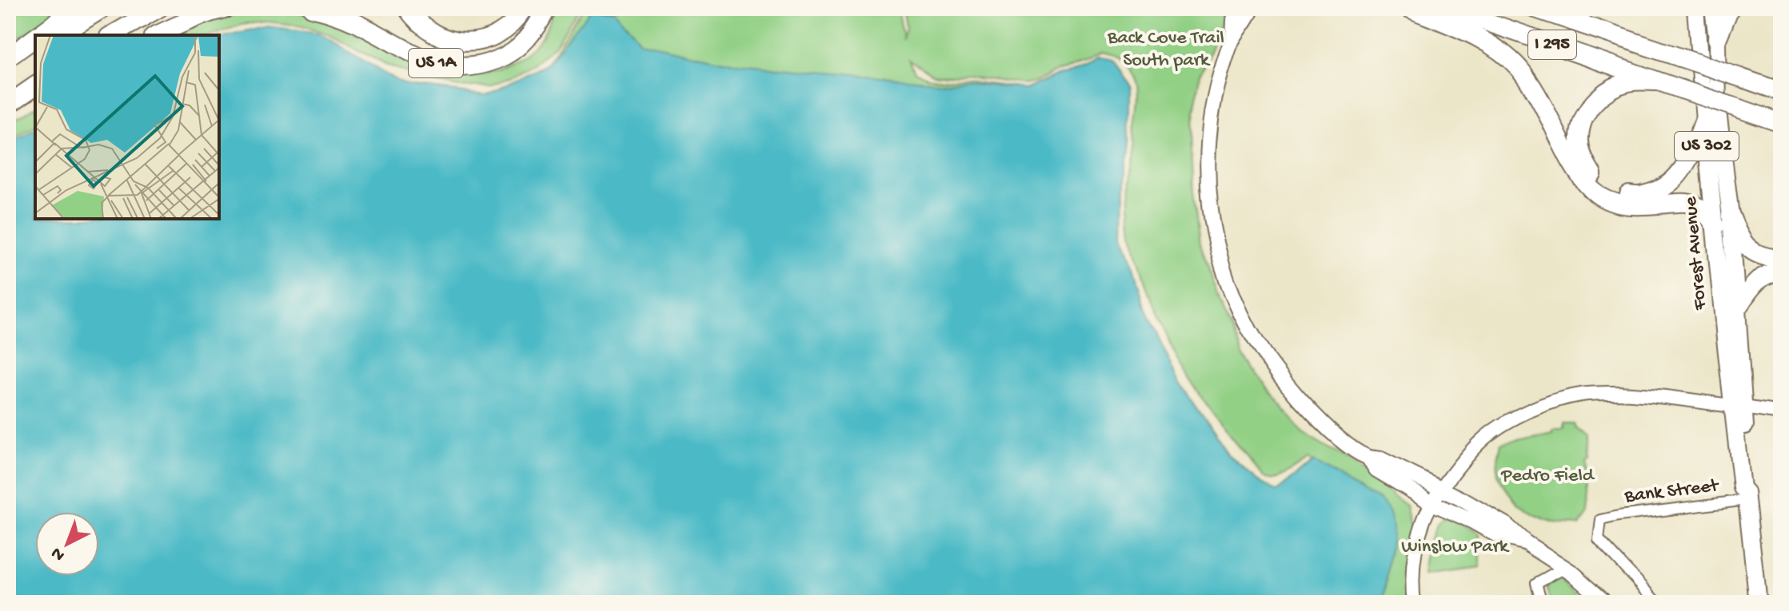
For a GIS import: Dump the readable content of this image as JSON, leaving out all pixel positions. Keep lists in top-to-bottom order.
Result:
{
  "streets": {
    "highway": ["I 295", "US 1A"],
    "main road": ["US 302", "Forest Avenue"],
    "street": ["Bank Street"]
  },
  "crossings": [
    ["Forest Avenue", "Bank Street"]
  ],
  "parks": ["Back Cove Trail South park", "Pedro Field", "Winslow Park"],
  "north": "bottom left"
}
